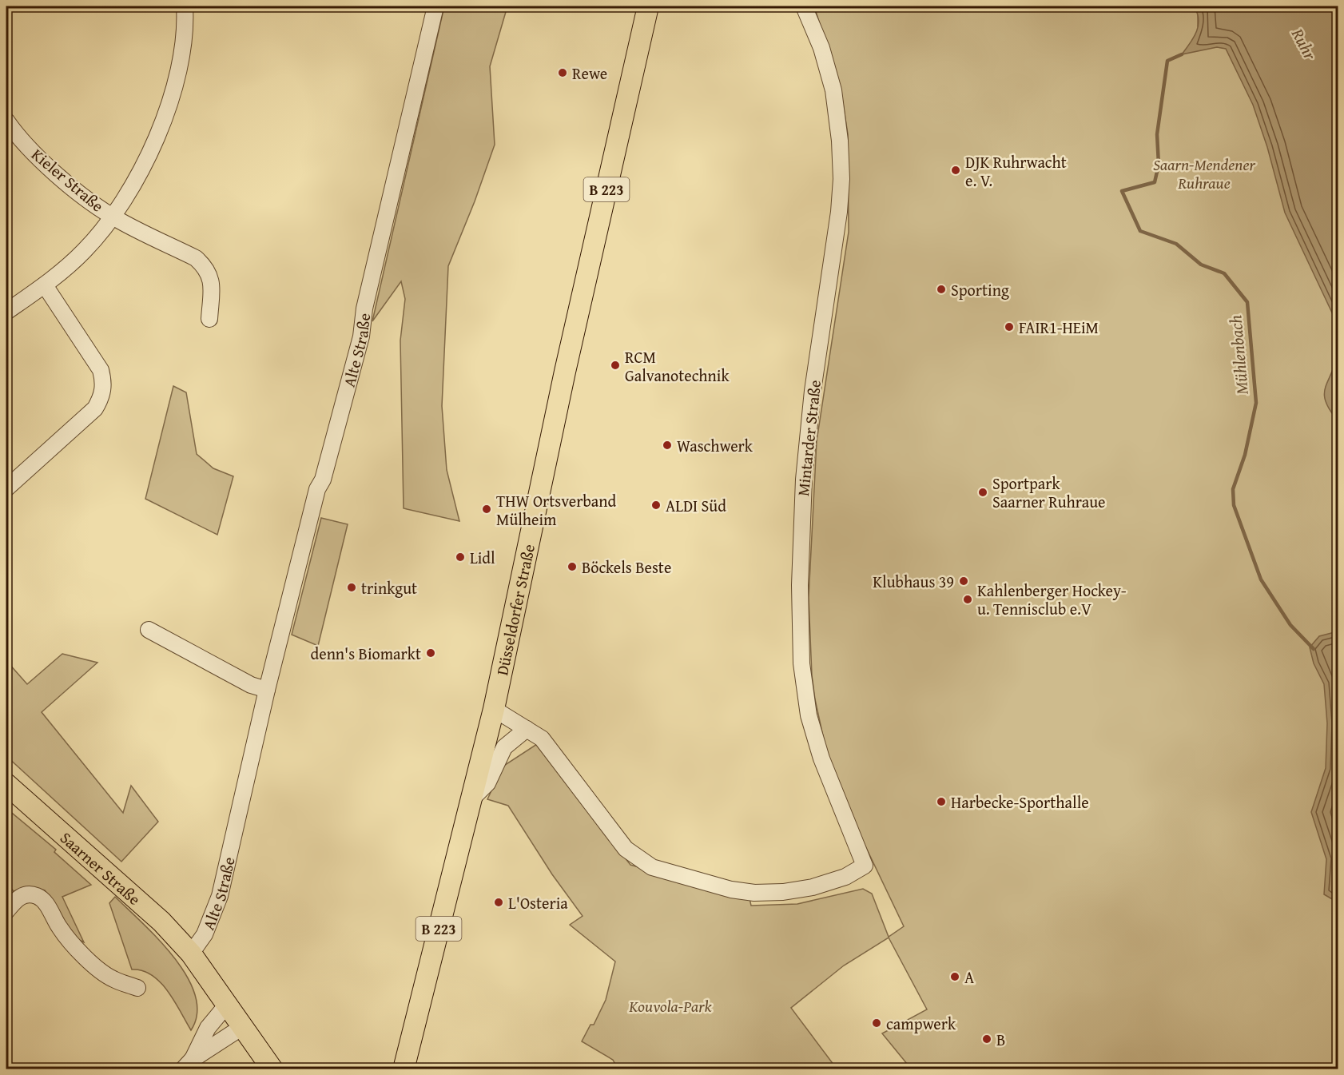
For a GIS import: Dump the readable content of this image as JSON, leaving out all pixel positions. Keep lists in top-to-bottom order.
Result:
{
  "streets": {
    "main road": ["B 223", "Düsseldorfer Straße", "Saarner Straße"],
    "street": ["Kieler Straße", "Alte Straße", "Mintarder Straße"]
  },
  "crossings": [
    ["Alte Straße", "Saarner Straße"]
  ],
  "water": ["Ruhr", "Mühlenbach"],
  "parks": ["Saarn-Mendener Ruhraue", "Kouvola-Park"],
  "places": [
    "Rewe",
    "DJK Ruhrwacht e. V.",
    "Sporting",
    "FAIR1-HEiM",
    "RCM Galvanotechnik",
    "Waschwerk",
    "Sportpark Saarner Ruhraue",
    "ALDI Süd",
    "THW Ortsverband Mülheim",
    "Lidl",
    "Böckels Beste",
    "Klubhaus 39",
    "trinkgut",
    "Kahlenberger Hockey- u. Tennisclub e.V",
    "denn's Biomarkt",
    "Harbecke-Sporthalle",
    "L'Osteria",
    "A",
    "campwerk",
    "B"
  ]
}
